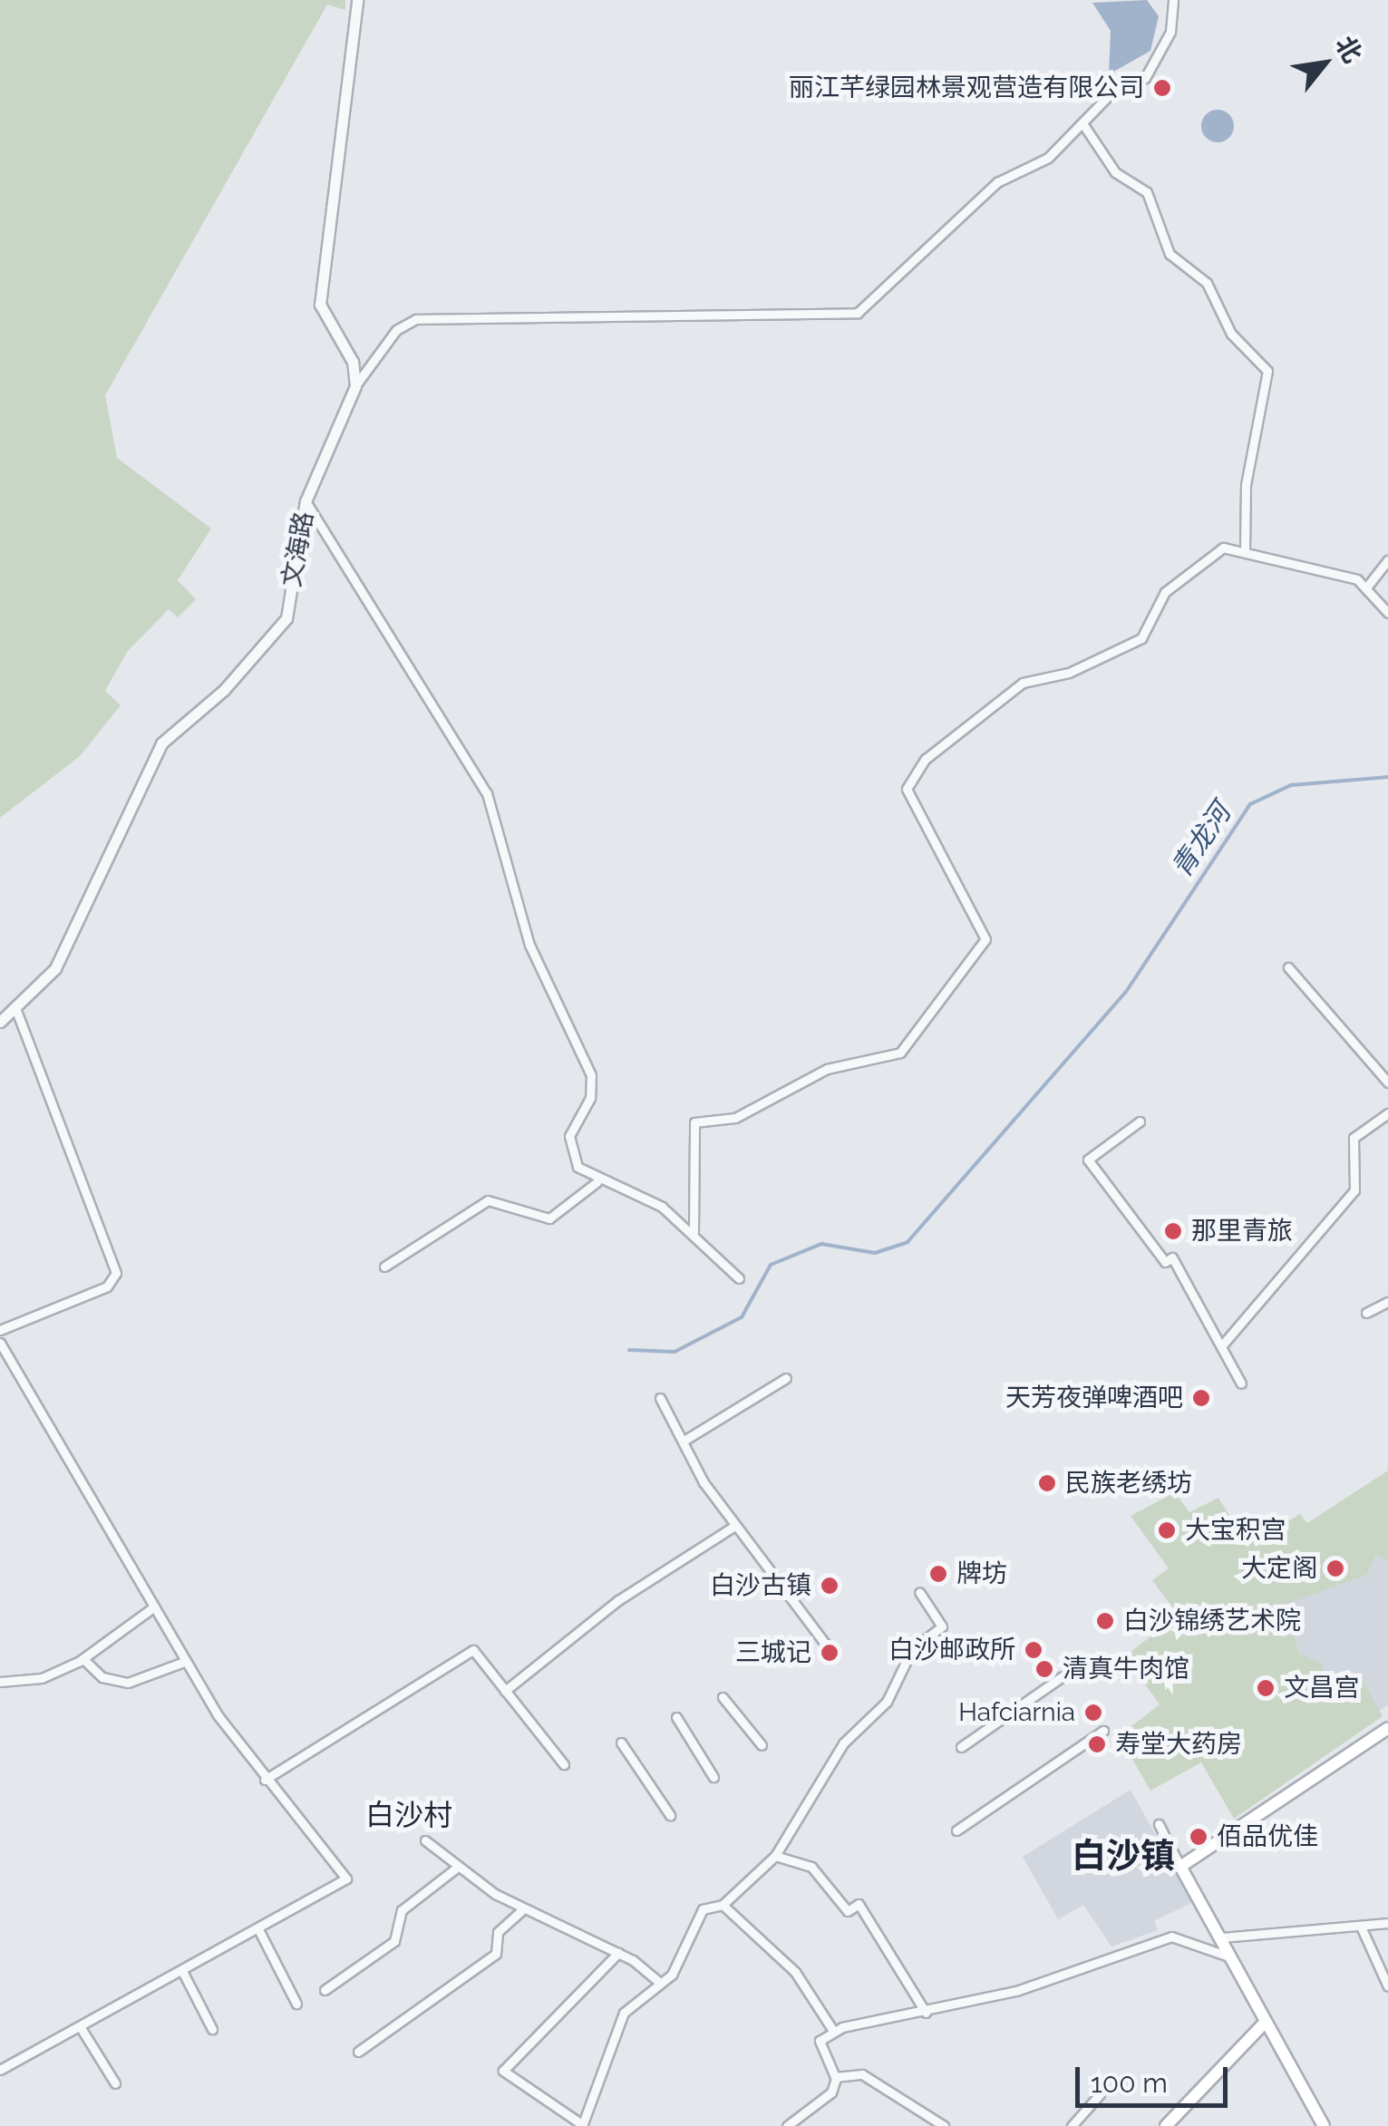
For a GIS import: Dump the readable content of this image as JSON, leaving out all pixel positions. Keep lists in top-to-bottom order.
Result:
{
  "streets": {
    "street": ["文海路"]
  },
  "districts": ["白沙村", "白沙镇"],
  "water": ["青龙河"],
  "places": [
    "丽江芊绿园林景观营造有限公司",
    "那里青旅",
    "天芳夜弹啤酒吧",
    "民族老绣坊",
    "大宝积宫",
    "大定阁",
    "牌坊",
    "白沙古镇",
    "白沙锦绣艺术院",
    "白沙邮政所",
    "三城记",
    "清真牛肉馆",
    "文昌宫",
    "Hafciarnia",
    "寿堂大药房",
    "佰品优佳"
  ],
  "scale_bar": "100 m",
  "north": "top right"
}
